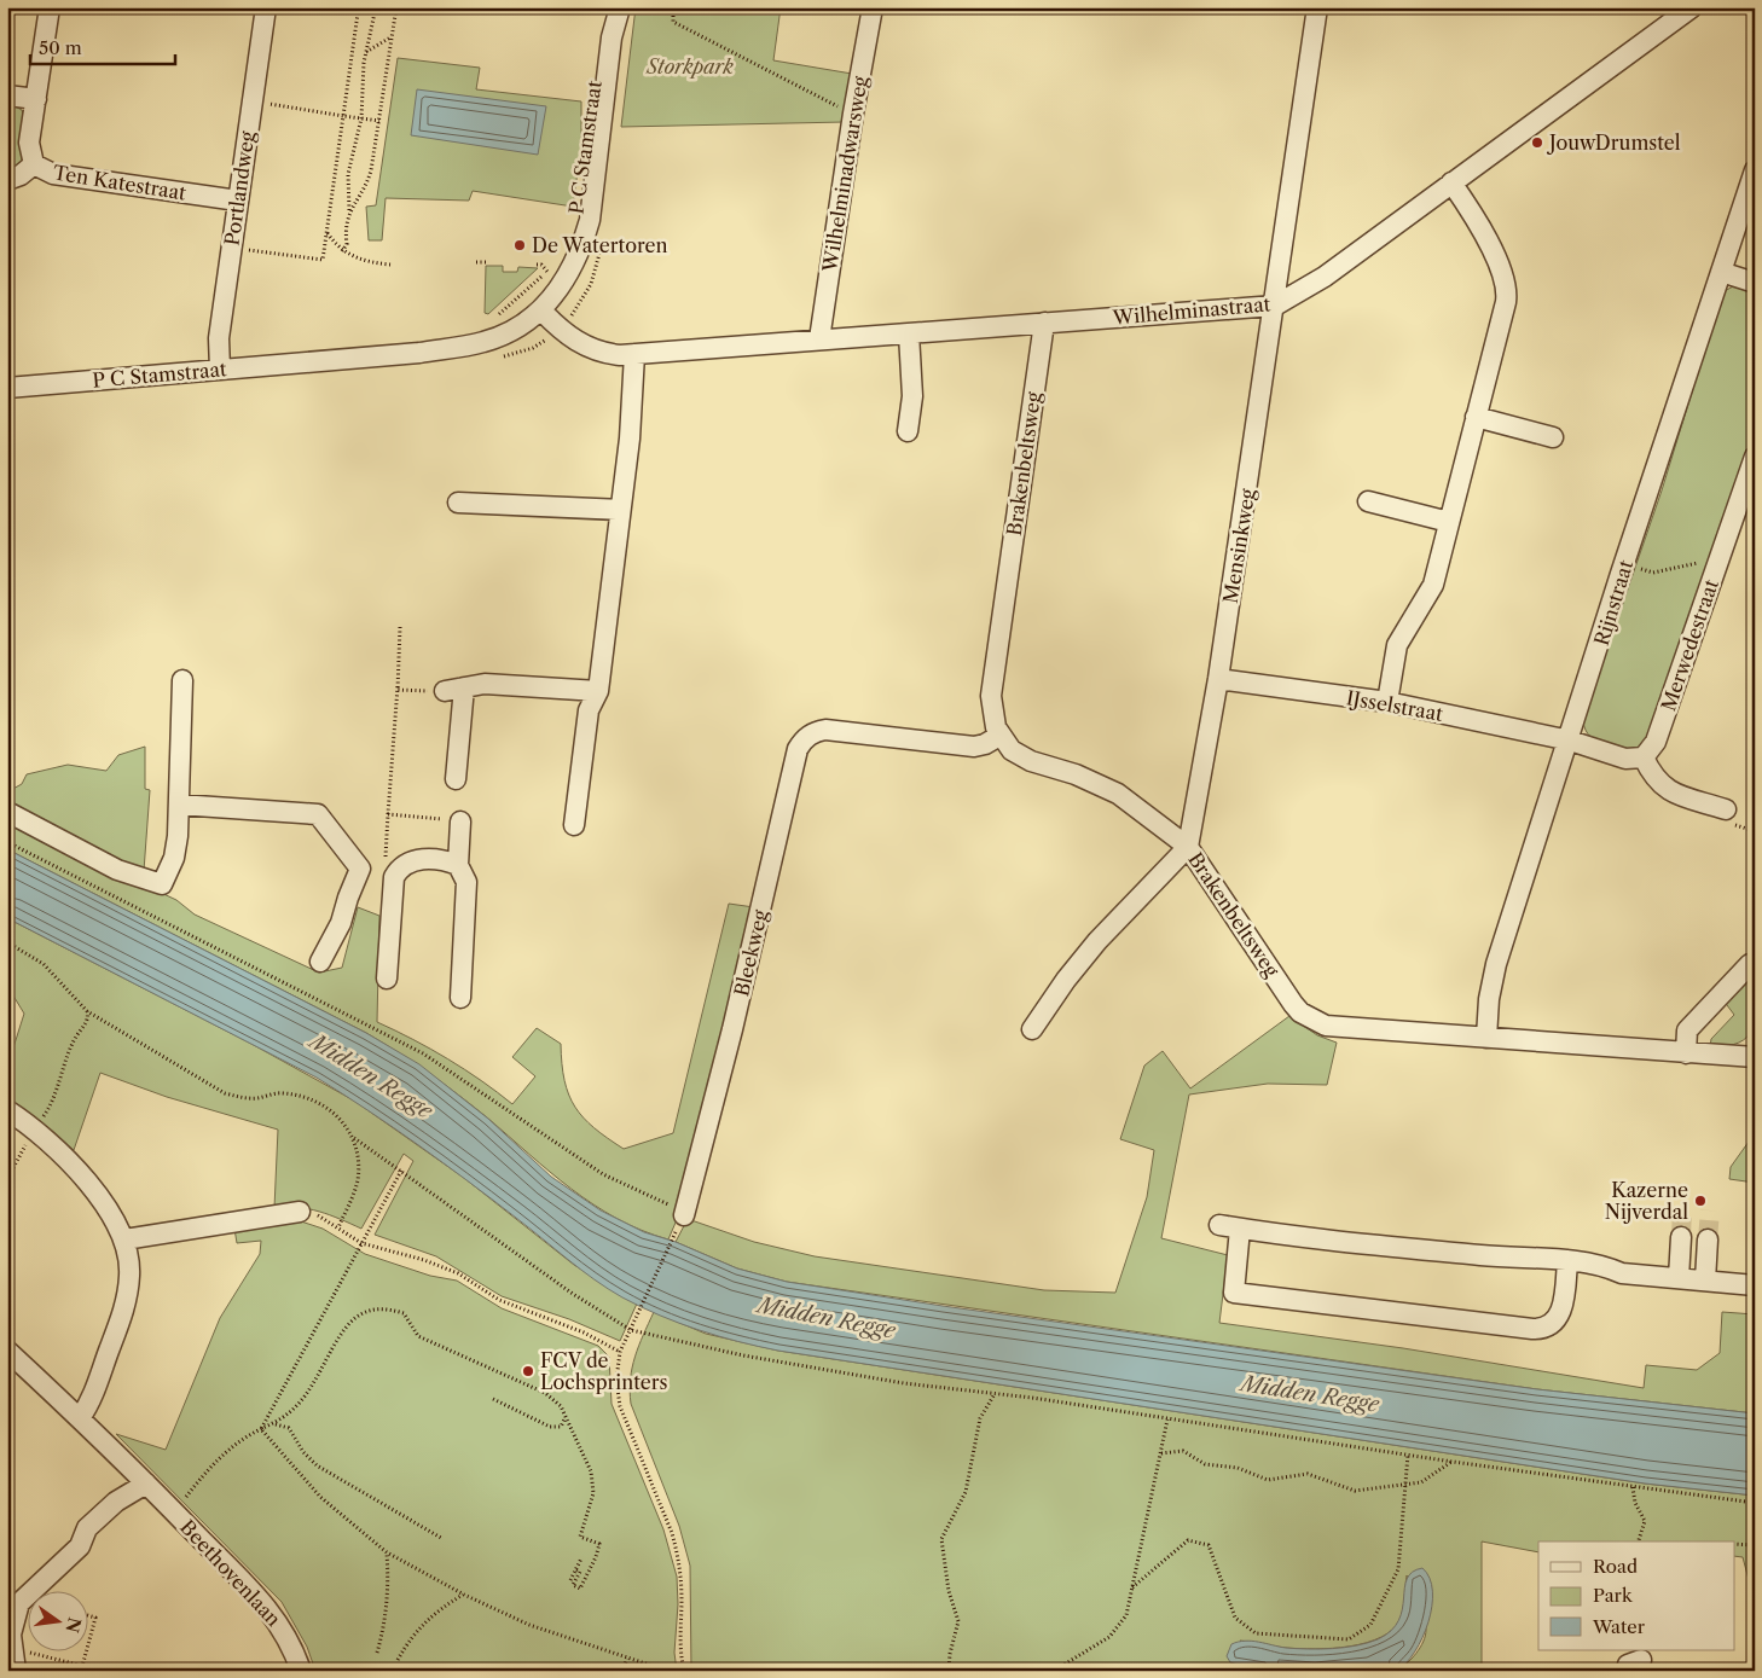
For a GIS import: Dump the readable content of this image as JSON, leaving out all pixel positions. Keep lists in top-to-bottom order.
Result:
{
  "streets": {
    "street": [
      "P C Stamstraat",
      "Wilhelminadwarsweg",
      "Ten Katestraat",
      "Portlandweg",
      "Wilhelminastraat",
      "Brakenbeltsweg",
      "Mensinkweg",
      "Rijnstraat",
      "Merwedestraat",
      "IJsselstraat",
      "Bleekweg",
      "Beethovenlaan"
    ]
  },
  "crossings": [
    ["P C Stamstraat", "Portlandweg"],
    ["P C Stamstraat", "Wilhelminastraat"],
    ["Wilhelminadwarsweg", "Wilhelminastraat"],
    ["Ten Katestraat", "Portlandweg"],
    ["Wilhelminastraat", "Brakenbeltsweg"],
    ["Wilhelminastraat", "Mensinkweg"],
    ["Brakenbeltsweg", "Mensinkweg"],
    ["Brakenbeltsweg", "Rijnstraat"],
    ["Brakenbeltsweg", "Bleekweg"],
    ["Mensinkweg", "IJsselstraat"],
    ["Rijnstraat", "IJsselstraat"]
  ],
  "water": ["Midden Regge"],
  "parks": ["Storkpark"],
  "places": [
    "JouwDrumstel",
    "De Watertoren",
    "Kazerne Nijverdal",
    "FCV de Lochsprinters"
  ],
  "legend": ["Road", "Park", "Water"],
  "scale_bar": "50 m",
  "north": "right"
}
